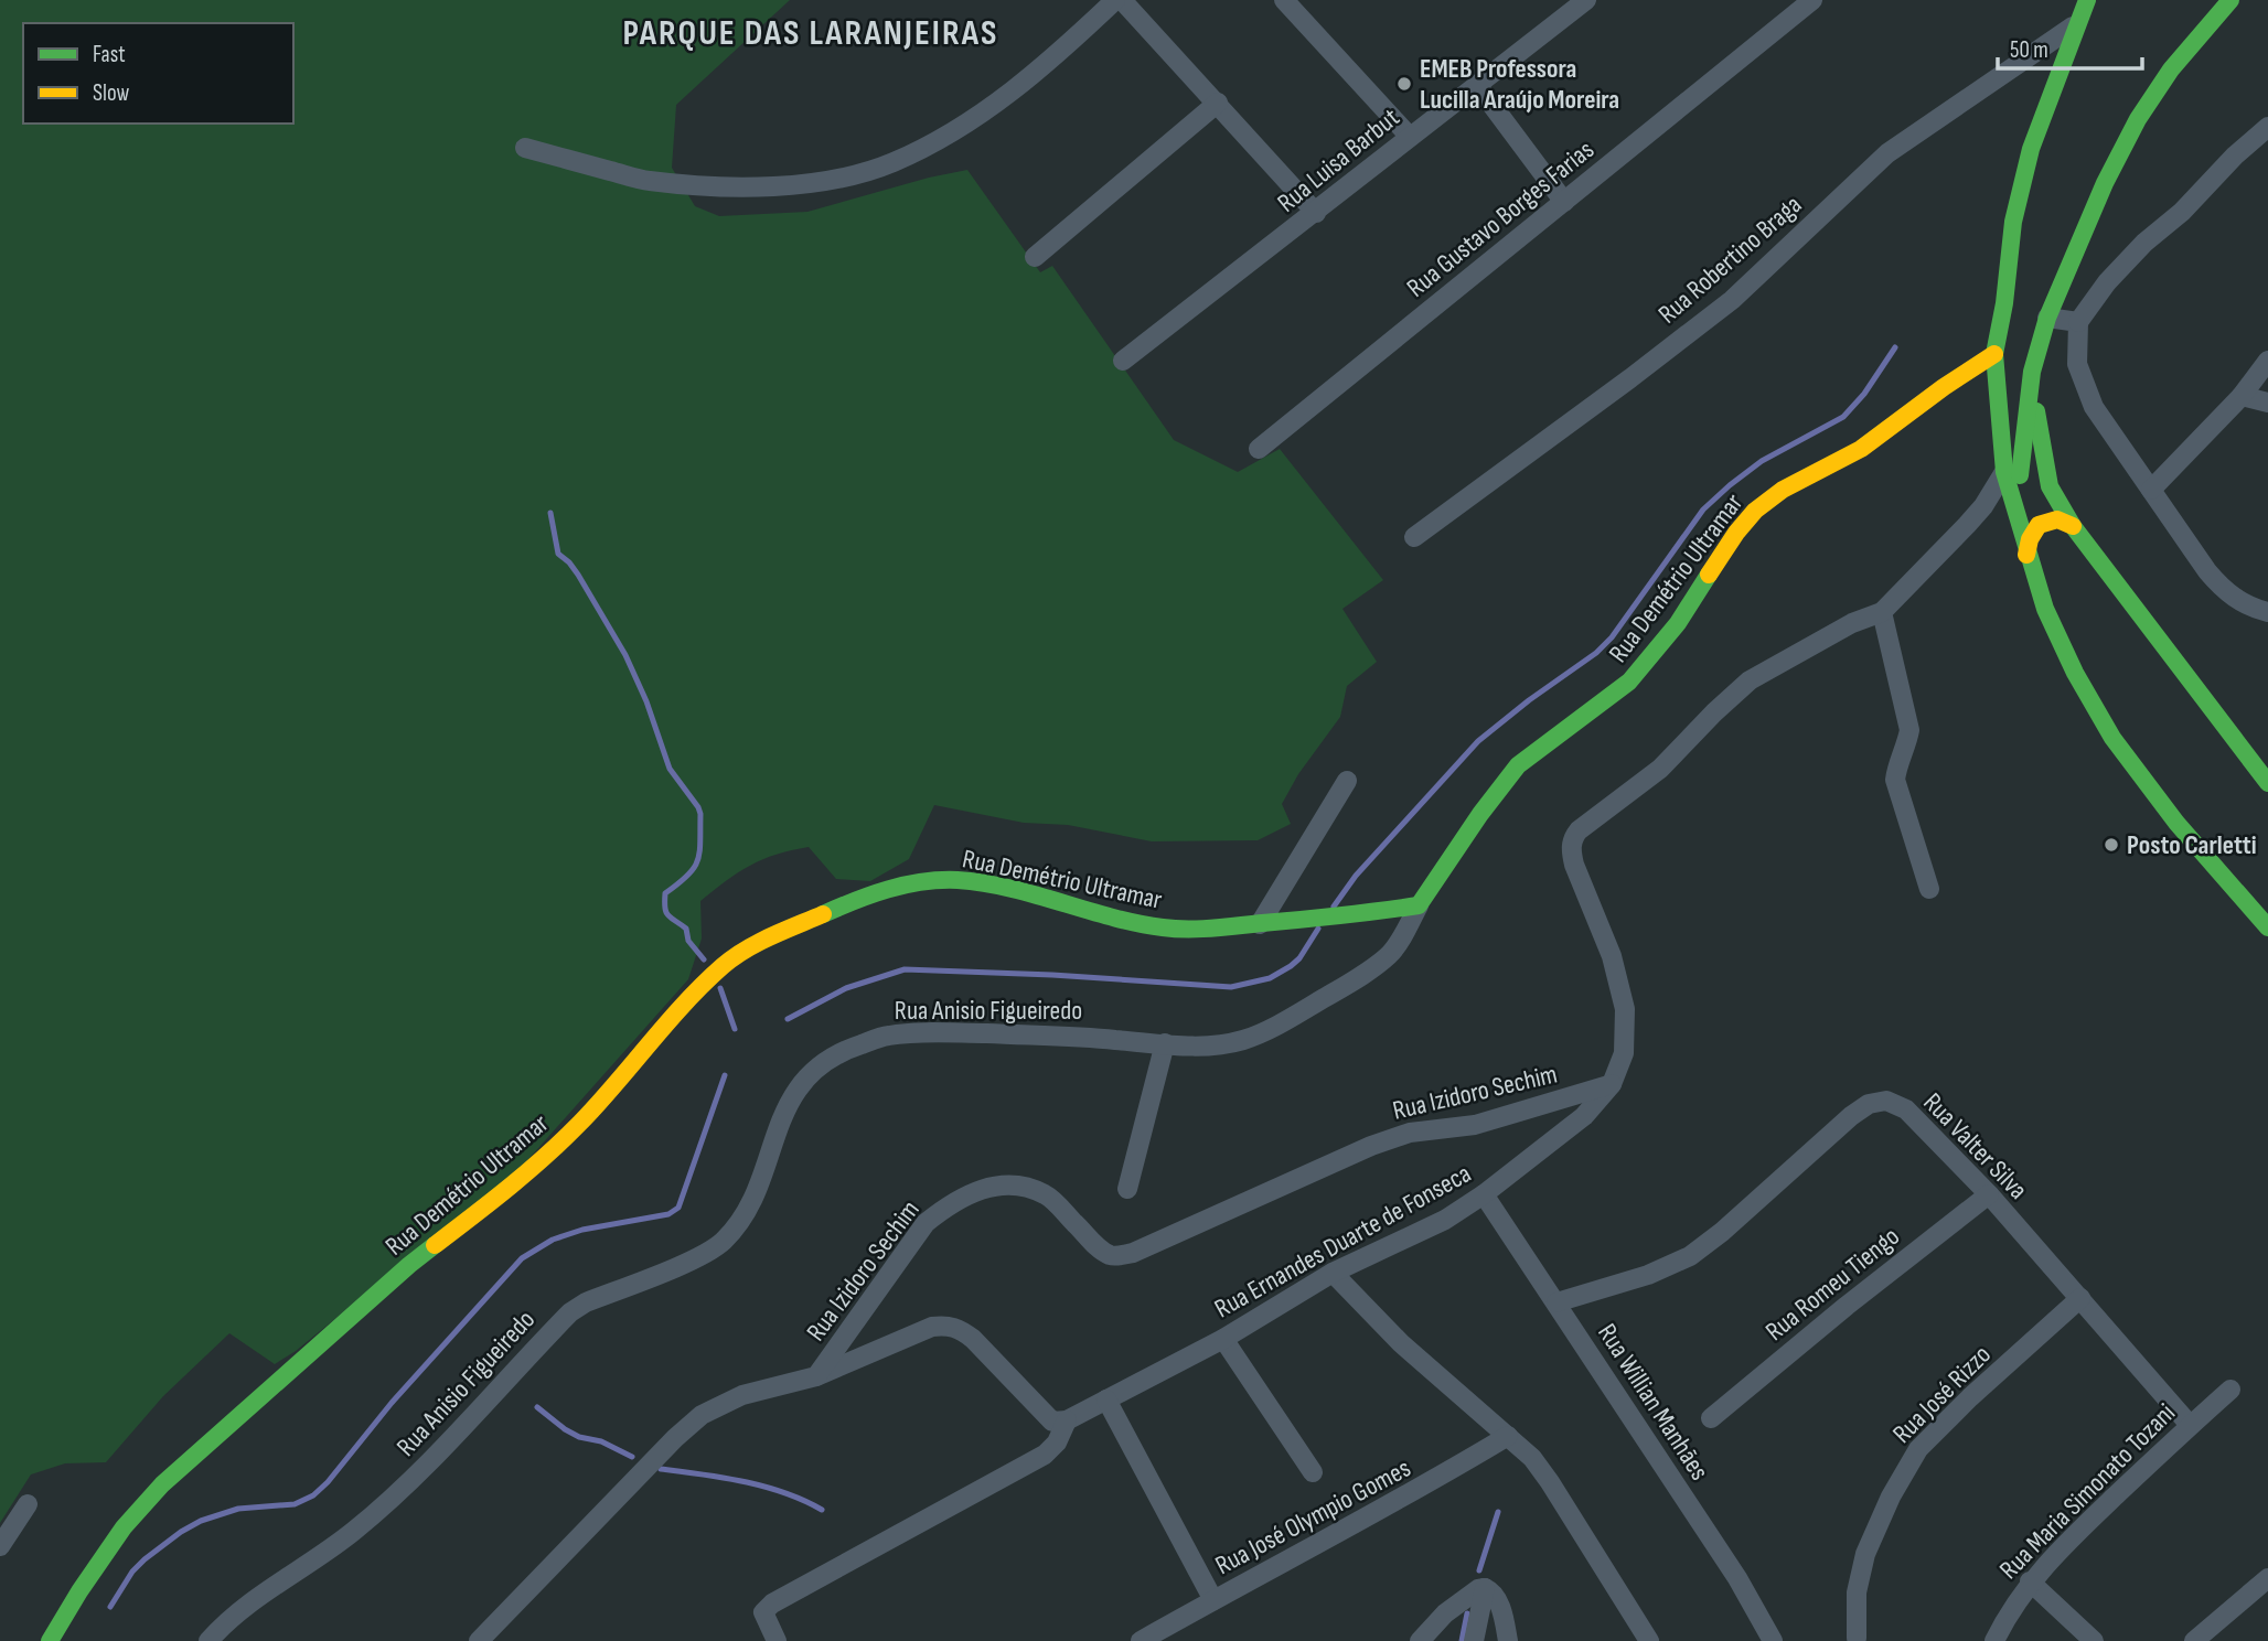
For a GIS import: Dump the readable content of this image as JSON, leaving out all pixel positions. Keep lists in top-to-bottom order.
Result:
{
  "streets": {
    "main road": ["Rua Demétrio Ultramar"],
    "street": [
      "Rua Luisa Barbut",
      "Rua Gustavo Borges Farias",
      "Rua Robertino Braga",
      "Rua Anisio Figueiredo",
      "Rua Izidoro Sechim",
      "Rua Valter Silva",
      "Rua Ernandes Duarte de Fonseca",
      "Rua Romeu Tiengo",
      "Rua José Rizzo",
      "Rua Willian Manhães",
      "Rua Maria Simonato Tozani",
      "Rua José Olympio Gomes"
    ]
  },
  "crossings": [
    ["Rua Demétrio Ultramar", "Rua Anisio Figueiredo"],
    ["Rua Izidoro Sechim", "Rua Ernandes Duarte de Fonseca"],
    ["Rua Valter Silva", "Rua Romeu Tiengo"],
    ["Rua Valter Silva", "Rua José Rizzo"],
    ["Rua Valter Silva", "Rua Willian Manhães"],
    ["Rua Valter Silva", "Rua Maria Simonato Tozani"],
    ["Rua Ernandes Duarte de Fonseca", "Rua Willian Manhães"]
  ],
  "districts": ["PARQUE DAS LARANJEIRAS"],
  "places": ["EMEB Professora Lucilla Araújo Moreira", "Posto Carletti"],
  "legend": ["Fast", "Slow"],
  "scale_bar": "50 m"
}
